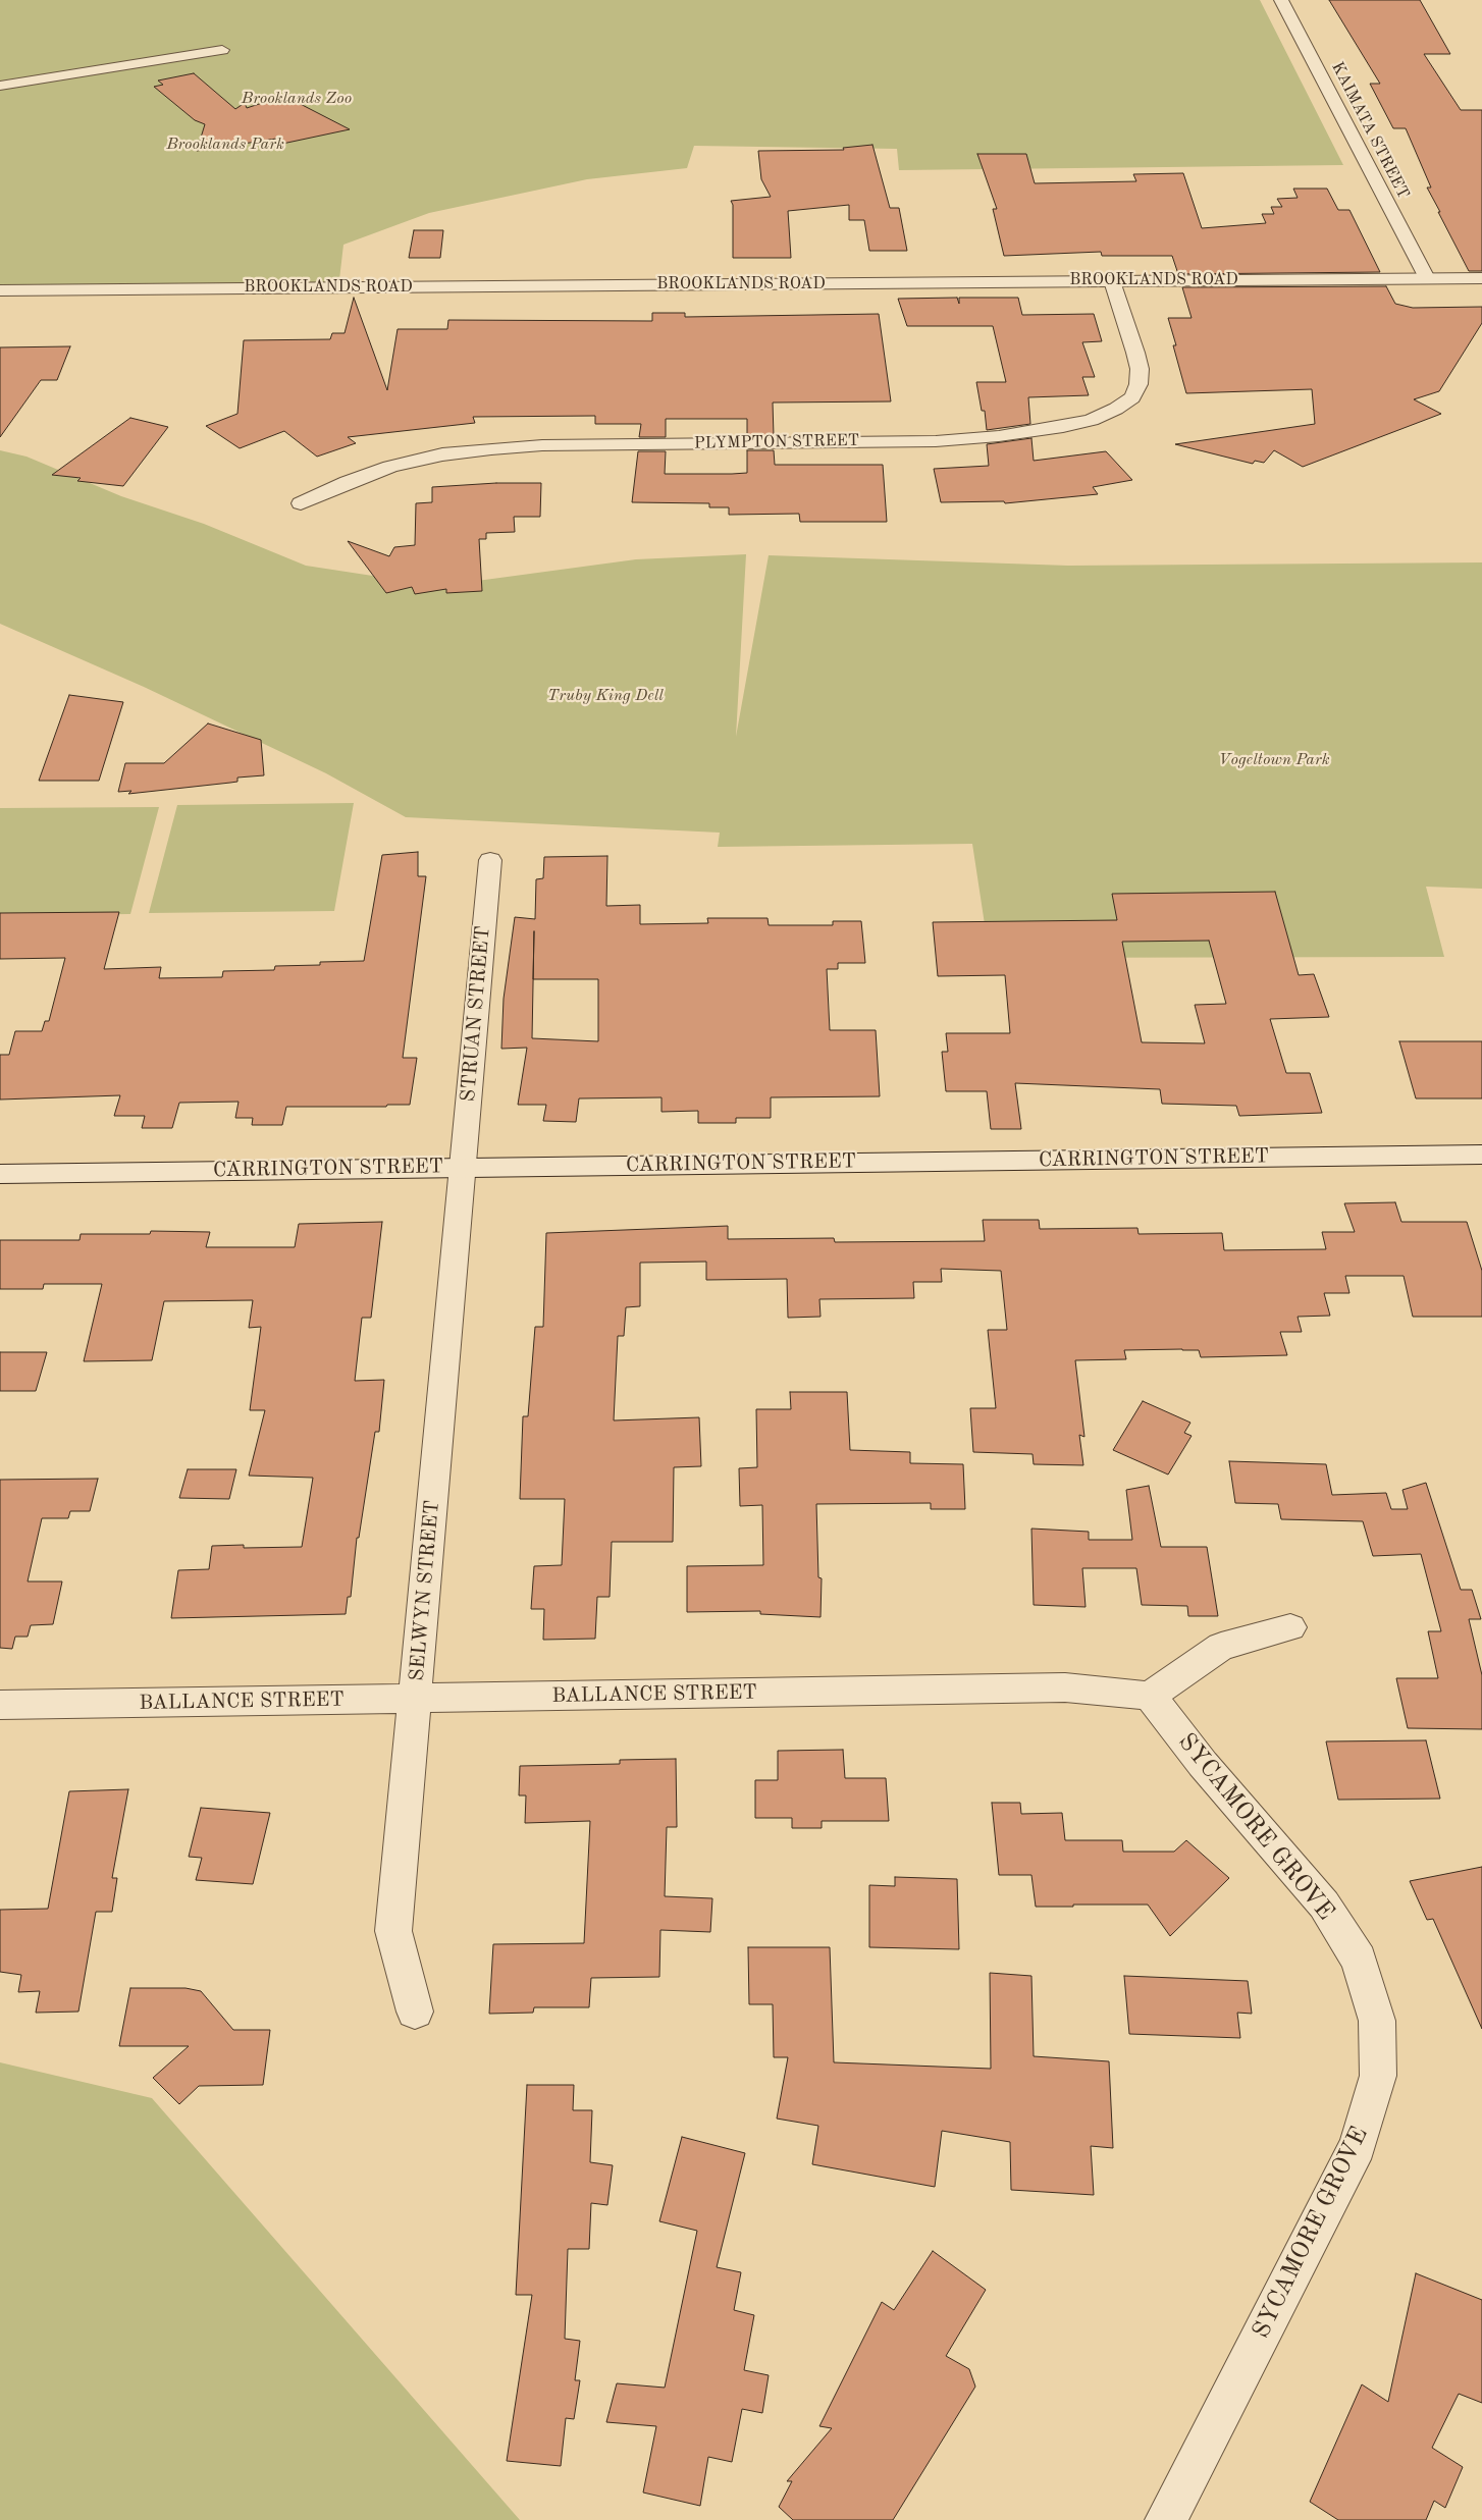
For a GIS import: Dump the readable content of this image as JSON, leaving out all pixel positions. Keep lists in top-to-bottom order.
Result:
{
  "streets": {
    "street": [
      "KAIMATA STREET",
      "BROOKLANDS ROAD",
      "PLYMPTON STREET",
      "STRUAN STREET",
      "CARRINGTON STREET",
      "SELWYN STREET",
      "BALLANCE STREET",
      "SYCAMORE GROVE"
    ]
  },
  "crossings": [
    ["KAIMATA STREET", "BROOKLANDS ROAD"],
    ["BROOKLANDS ROAD", "PLYMPTON STREET"],
    ["STRUAN STREET", "CARRINGTON STREET"],
    ["STRUAN STREET", "SELWYN STREET"],
    ["CARRINGTON STREET", "SELWYN STREET"],
    ["SELWYN STREET", "BALLANCE STREET"],
    ["BALLANCE STREET", "SYCAMORE GROVE"]
  ],
  "parks": [
    "Brooklands Zoo",
    "Brooklands Park",
    "Truby King Dell",
    "Vogeltown Park"
  ]
}
